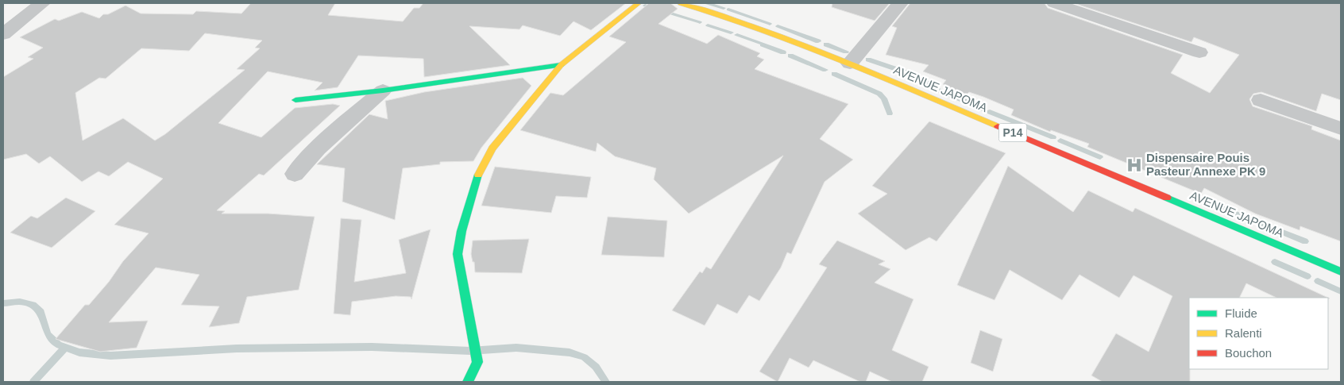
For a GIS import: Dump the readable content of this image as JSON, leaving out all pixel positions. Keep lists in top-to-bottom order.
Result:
{
  "streets": {
    "street": ["AVENUE JAPOMA", "P14"]
  },
  "places": {
    "hospital": ["Dispensaire Pouis Pasteur Annexe PK 9"]
  },
  "legend": ["Fluide", "Ralenti", "Bouchon"]
}
